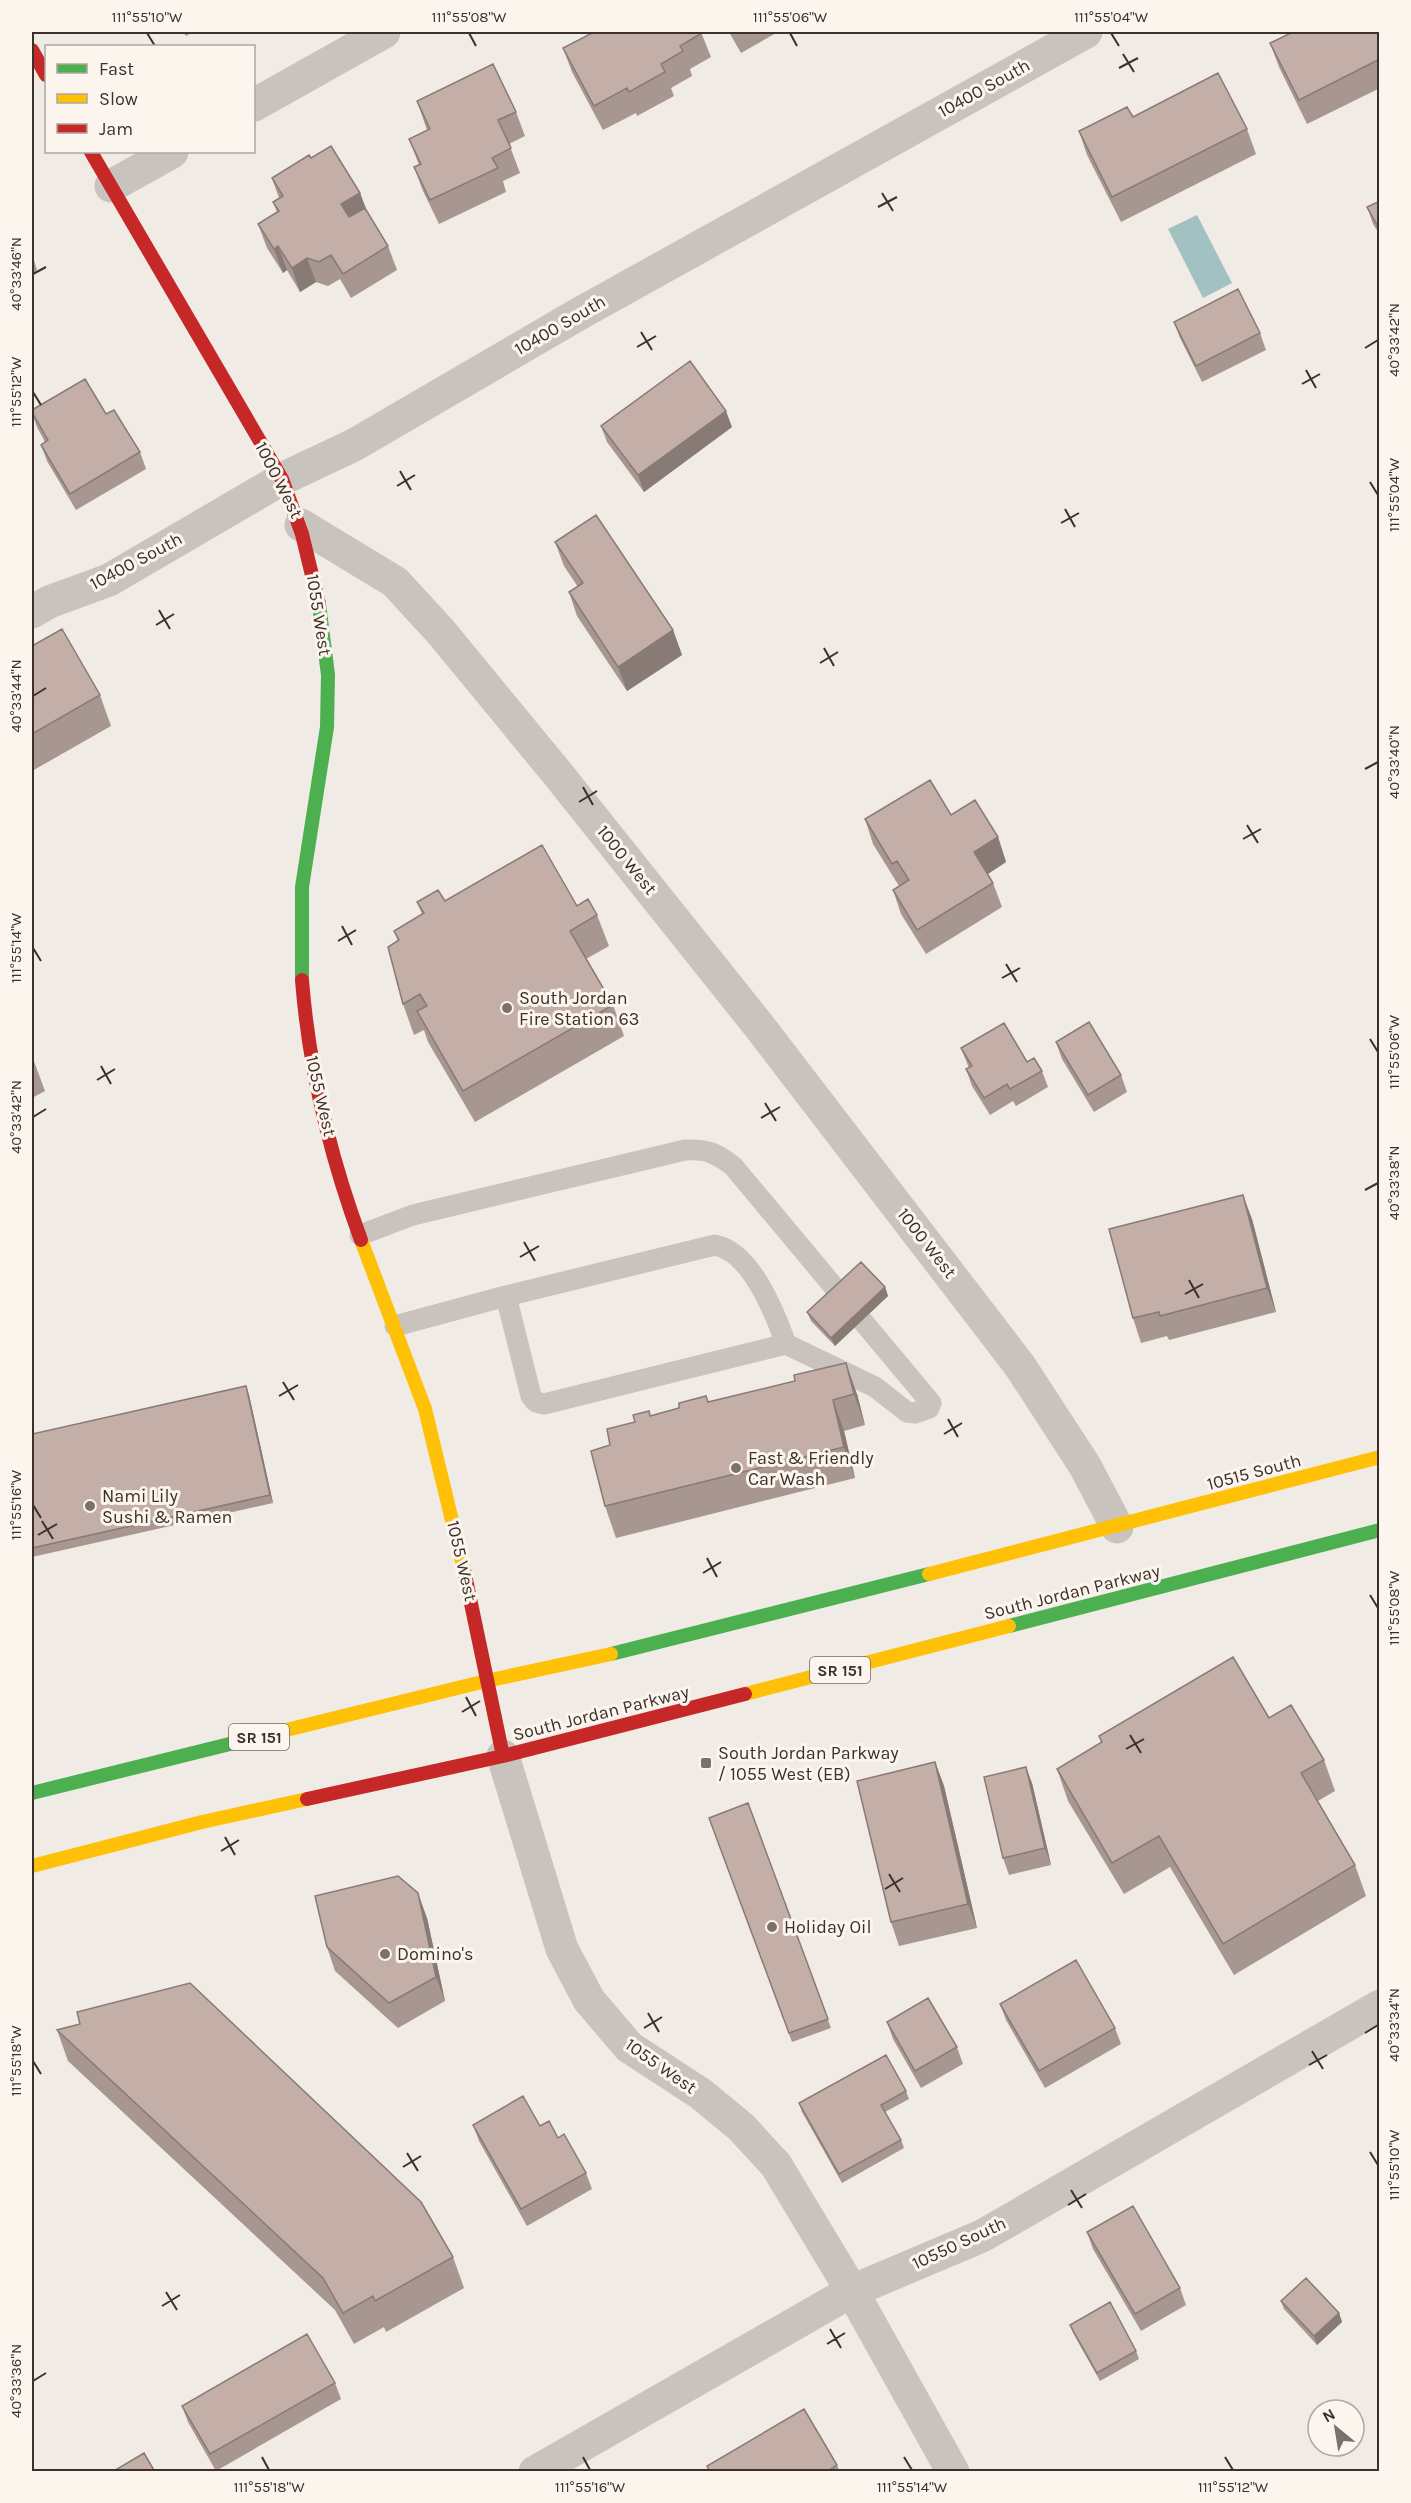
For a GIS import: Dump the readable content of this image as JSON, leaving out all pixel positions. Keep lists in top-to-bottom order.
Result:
{
  "streets": {
    "main road": [
      "1000 West",
      "1055 West",
      "10515 South",
      "South Jordan Parkway",
      "SR 151"
    ],
    "street": ["10400 South", "10550 South"]
  },
  "crossings": [
    ["10400 South", "1000 West"],
    ["1000 West", "1055 West"],
    ["1000 West", "10515 South"],
    ["1000 West", "SR 151"],
    ["1055 West", "South Jordan Parkway"],
    ["1055 West", "SR 151"],
    ["1055 West", "10550 South"],
    ["10515 South", "SR 151"]
  ],
  "places": {
    "other": [
      "South Jordan Fire Station 63",
      "Fast & Friendly Car Wash",
      "Nami Lily Sushi & Ramen",
      "Holiday Oil",
      "Domino's"
    ],
    "transit": ["South Jordan Parkway / 1055 West (EB)"]
  },
  "legend": ["Fast", "Slow", "Jam"],
  "north": "top left",
  "coordinates": [
    "111°55'10\"W",
    "111°55'08\"W",
    "111°55'06\"W",
    "111°55'04\"W",
    "40°33'46\"N",
    "40°33'42\"N",
    "111°55'12\"W",
    "40°33'44\"N",
    "40°33'40\"N",
    "111°55'14\"W",
    "40°33'38\"N",
    "111°55'16\"W",
    "40°33'34\"N",
    "111°55'18\"W",
    "40°33'36\"N"
  ]
}
